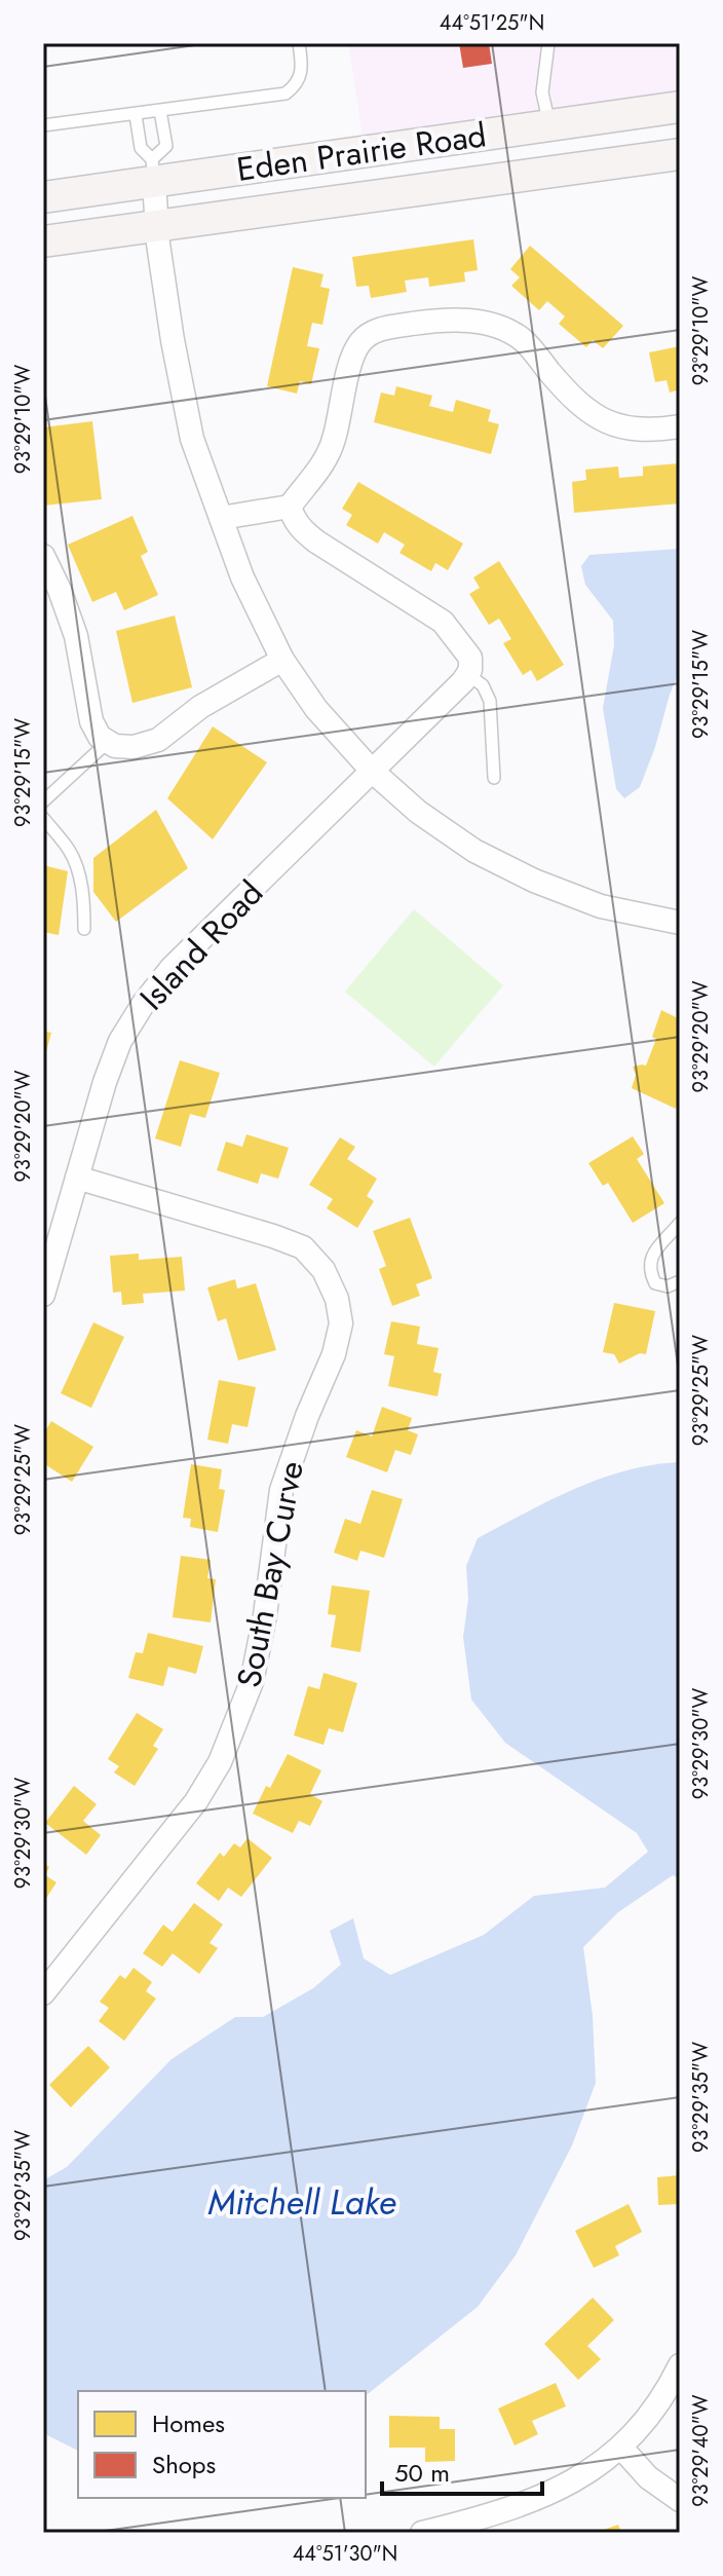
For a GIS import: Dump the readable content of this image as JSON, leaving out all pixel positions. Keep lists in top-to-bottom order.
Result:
{
  "streets": {
    "main road": ["Eden Prairie Road"],
    "street": ["Island Road", "South Bay Curve"]
  },
  "crossings": [
    ["Island Road", "South Bay Curve"]
  ],
  "water": ["Mitchell Lake"],
  "legend": ["Homes", "Shops"],
  "scale_bar": "50 m",
  "coordinates": [
    "44°51'25\"N",
    "93°29'10\"W",
    "93°29'15\"W",
    "93°29'20\"W",
    "93°29'25\"W",
    "93°29'30\"W",
    "93°29'35\"W",
    "93°29'40\"W",
    "44°51'30\"N"
  ]
}
